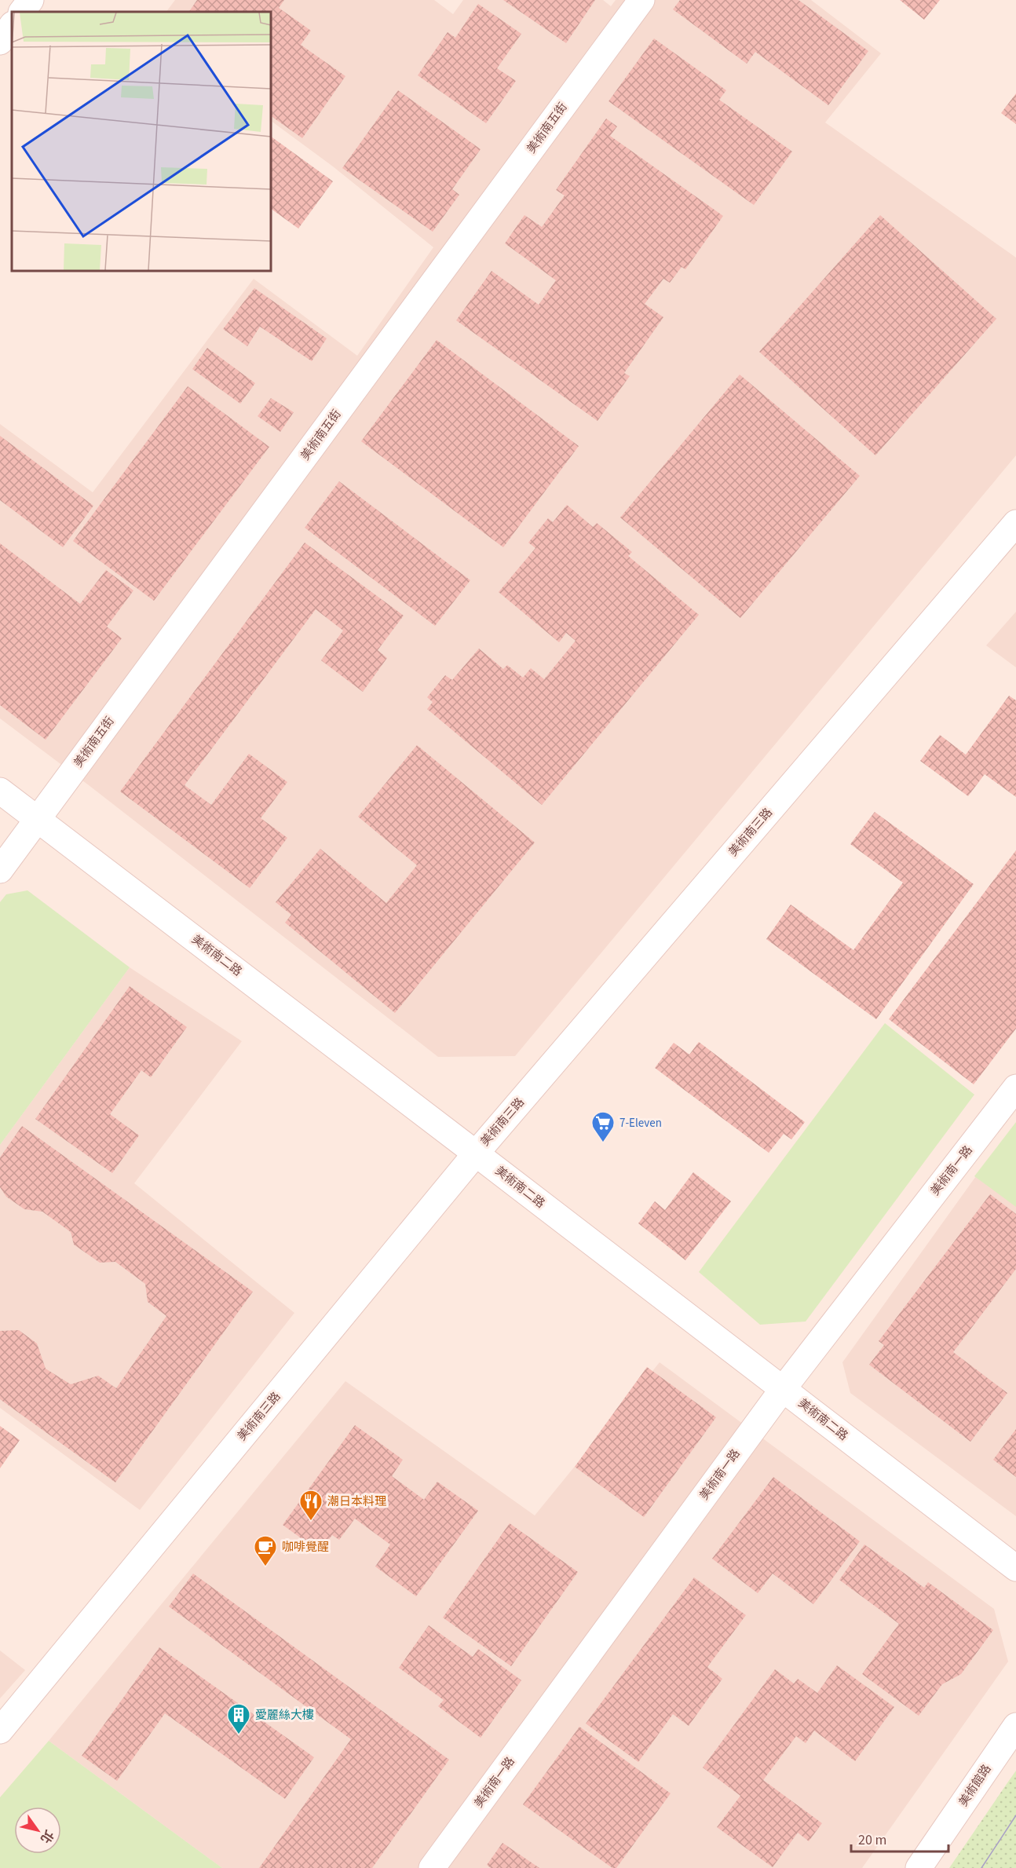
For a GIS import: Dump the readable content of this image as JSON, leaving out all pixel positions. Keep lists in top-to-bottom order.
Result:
{
  "streets": {
    "street": [
      "美術南五街",
      "美術南三路",
      "美術南二路",
      "美術南一路",
      "美術館路"
    ]
  },
  "crossings": [
    ["美術南五街", "美術南二路"],
    ["美術南三路", "美術南二路"],
    ["美術南二路", "美術南一路"]
  ],
  "places": {
    "supermarket": ["7-Eleven"],
    "restaurant": ["潮日本料理"],
    "cafe": ["咖啡覺醒"],
    "building": ["愛麗絲大樓"]
  },
  "scale_bar": "20 m",
  "north": "bottom right"
}
